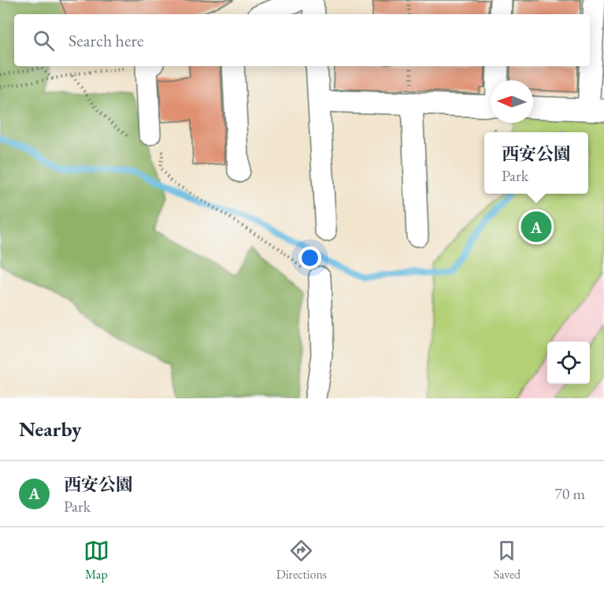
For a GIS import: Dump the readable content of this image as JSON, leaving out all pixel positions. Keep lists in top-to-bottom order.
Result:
{
  "north": "left",
  "page": {
    "search": "Search here",
    "popup": ["西安公園", "Park"],
    "pins": "A",
    "heading": "Nearby",
    "list": [
      {
        "mark": "A",
        "name": "西安公園",
        "note": "Park",
        "value": "70 m"
      }
    ],
    "nav": ["Map", "Directions", "Saved"]
  }
}
